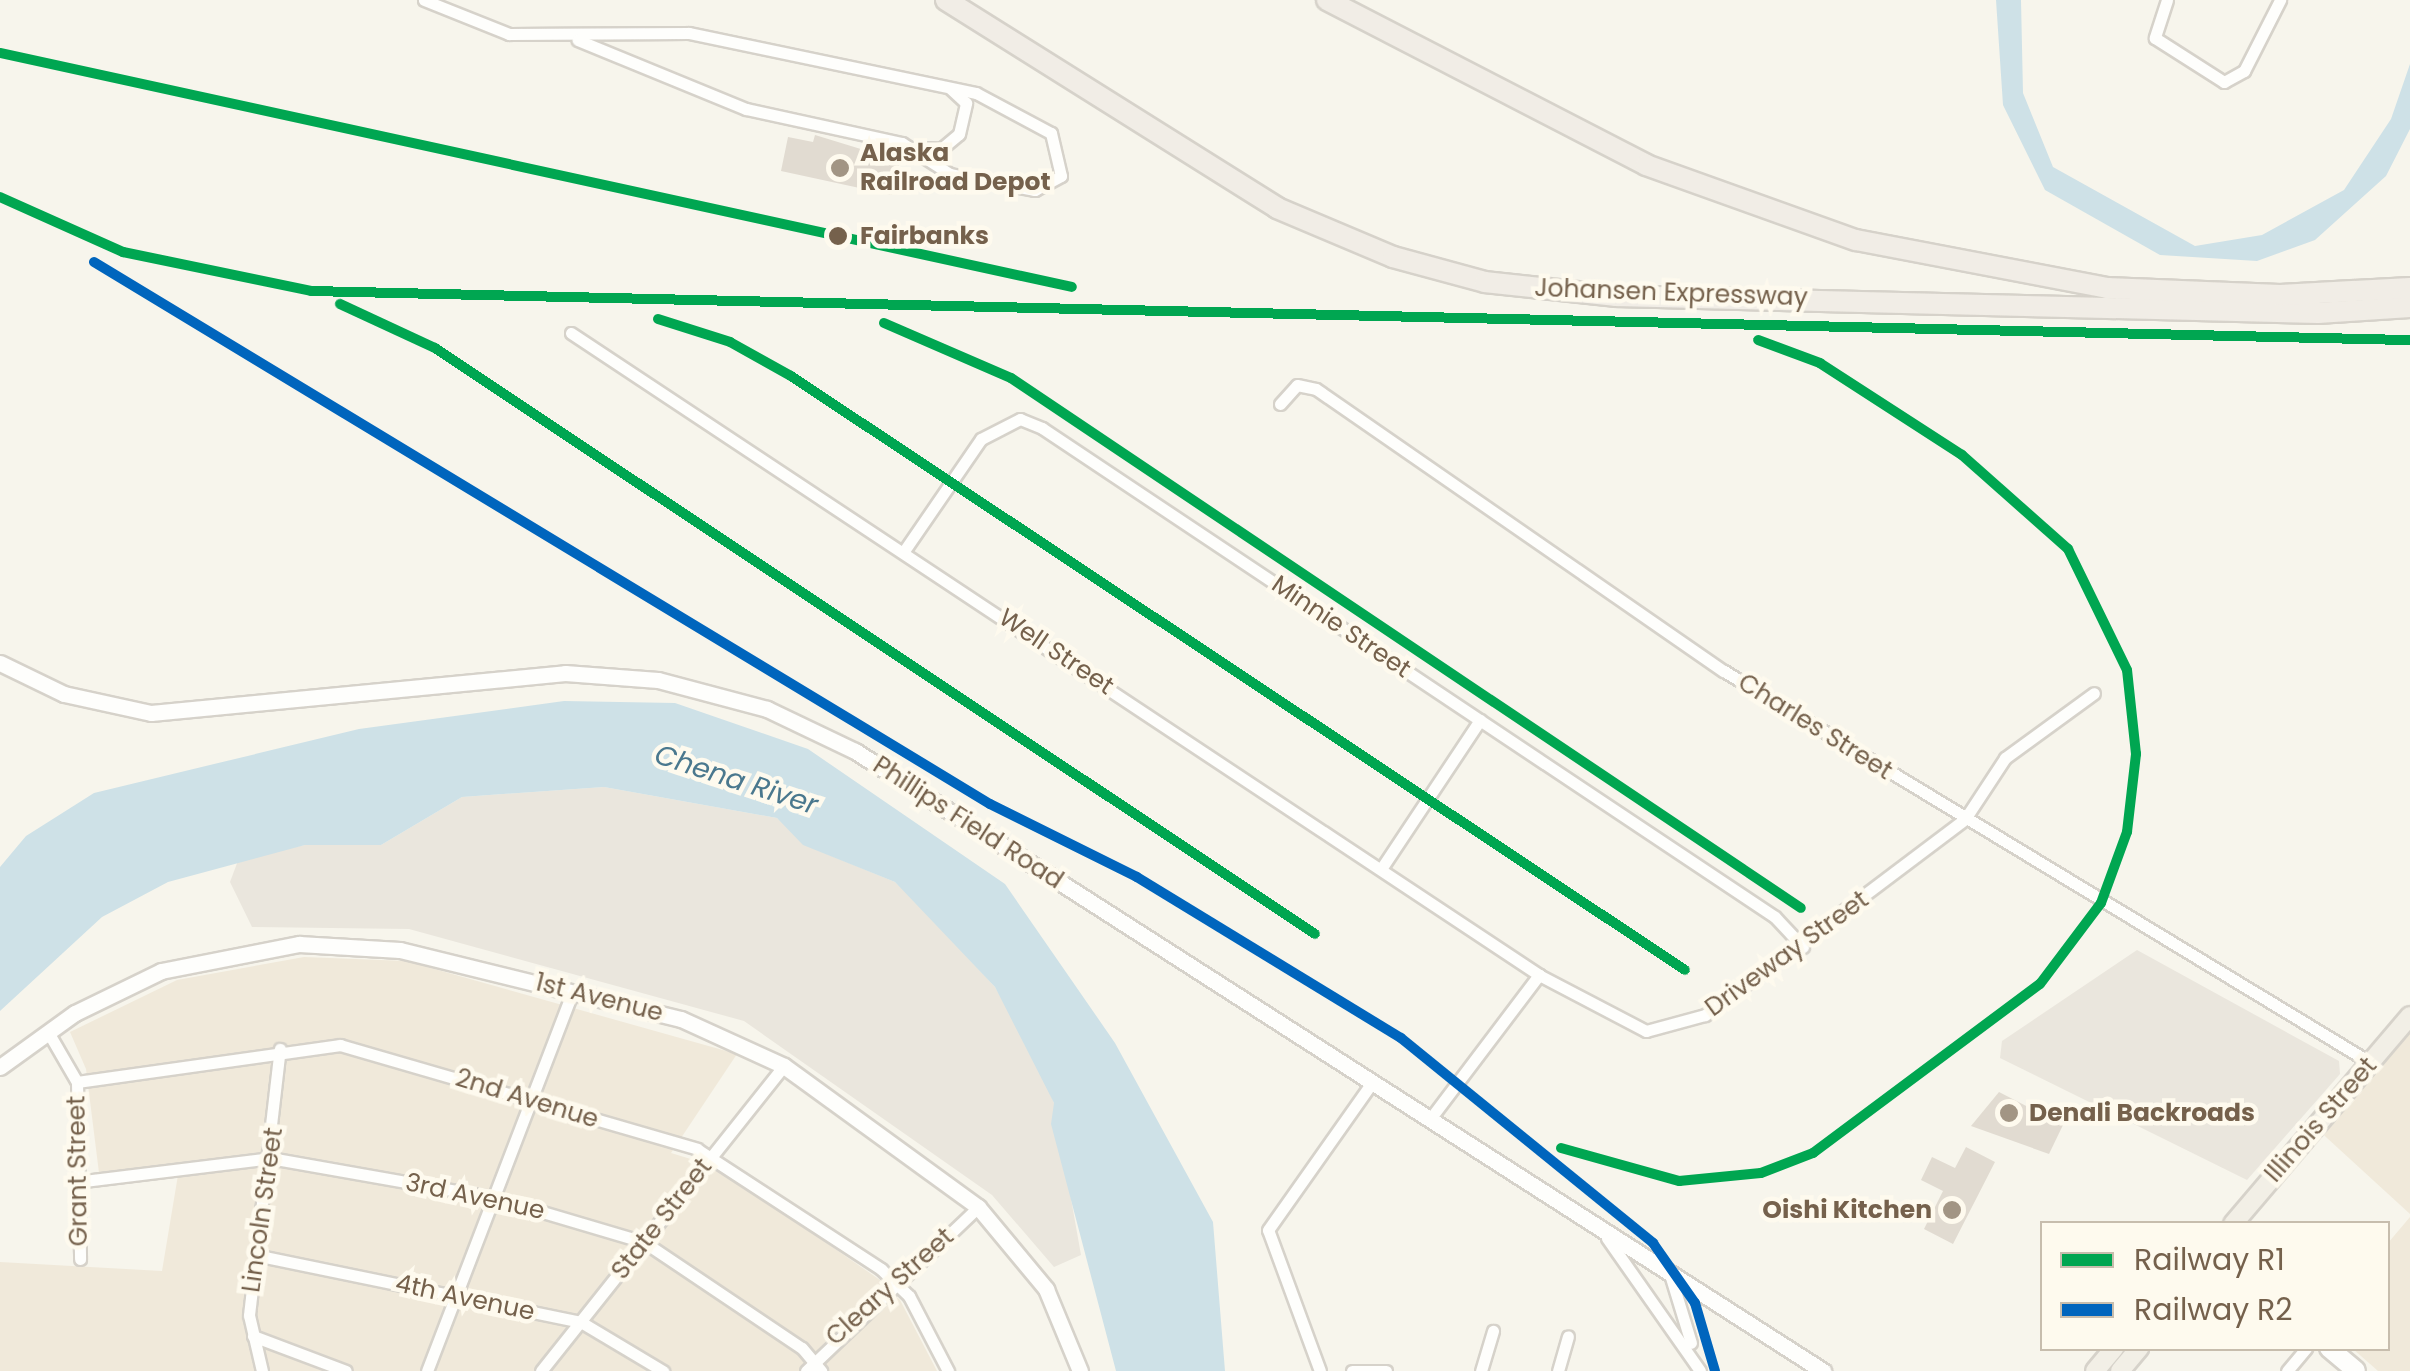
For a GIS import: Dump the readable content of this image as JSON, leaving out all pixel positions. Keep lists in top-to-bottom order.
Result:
{
  "streets": {
    "highway": ["Johansen Expressway"],
    "main road": ["Illinois Street"],
    "street": [
      "Minnie Street",
      "Well Street",
      "Charles Street",
      "Phillips Field Road",
      "Driveway Street",
      "1st Avenue",
      "2nd Avenue",
      "Grant Street",
      "3rd Avenue",
      "Lincoln Street",
      "State Street",
      "Cleary Street",
      "4th Avenue"
    ]
  },
  "crossings": [
    ["Minnie Street", "Well Street"],
    ["Minnie Street", "Driveway Street"],
    ["Well Street", "Driveway Street"],
    ["Charles Street", "Driveway Street"],
    ["Charles Street", "Illinois Street"],
    ["1st Avenue", "State Street"],
    ["1st Avenue", "Cleary Street"],
    ["2nd Avenue", "Grant Street"],
    ["2nd Avenue", "Lincoln Street"],
    ["2nd Avenue", "State Street"],
    ["2nd Avenue", "Cleary Street"],
    ["Grant Street", "3rd Avenue"],
    ["3rd Avenue", "Lincoln Street"],
    ["3rd Avenue", "State Street"],
    ["3rd Avenue", "Cleary Street"],
    ["Lincoln Street", "4th Avenue"],
    ["State Street", "4th Avenue"]
  ],
  "water": ["Chena River"],
  "places": [
    "Alaska Railroad Depot",
    "Fairbanks",
    "Denali Backroads",
    "Oishi Kitchen"
  ],
  "lines": ["rail line R1", "rail line R2"],
  "legend": ["Railway R1", "Railway R2"]
}
